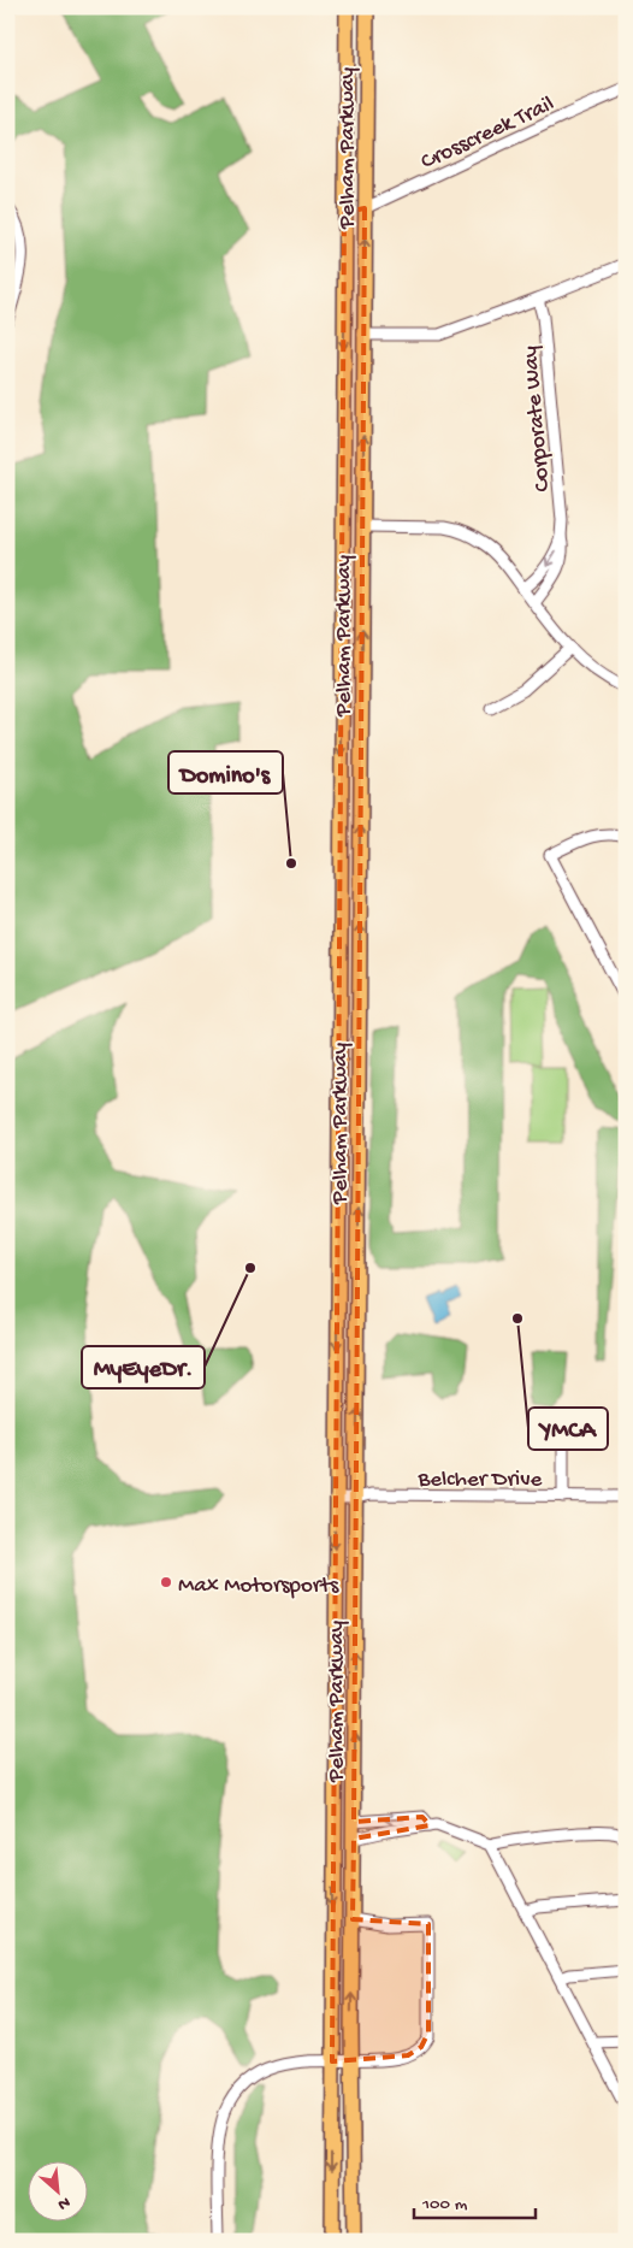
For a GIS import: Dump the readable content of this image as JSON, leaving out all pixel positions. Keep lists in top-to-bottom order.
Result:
{
  "streets": {
    "main road": ["Pelham Parkway"],
    "street": ["Crosscreek Trail", "Corporate Way", "Belcher Drive"]
  },
  "crossings": [
    ["Crosscreek Trail", "Pelham Parkway"],
    ["Pelham Parkway", "Belcher Drive"]
  ],
  "places": [
    "Domino's",
    "MyEyeDr.",
    "YMCA",
    "Max Motorsports"
  ],
  "scale_bar": "100 m",
  "north": "bottom right"
}
